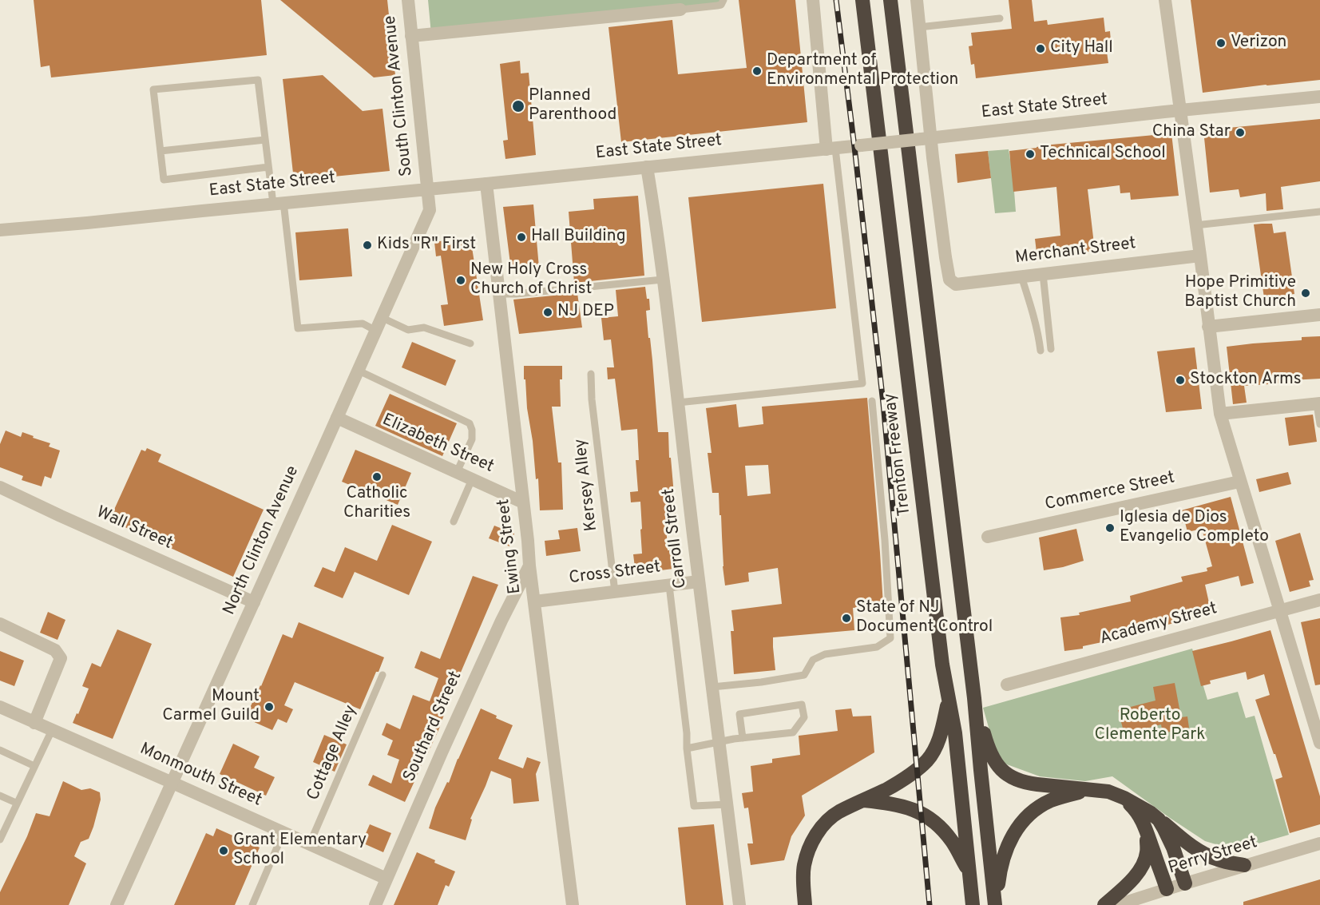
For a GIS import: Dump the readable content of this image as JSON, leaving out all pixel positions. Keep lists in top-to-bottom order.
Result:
{
  "streets": {
    "highway": ["Trenton Freeway"],
    "street": [
      "South Clinton Avenue",
      "East State Street",
      "Merchant Street",
      "Elizabeth Street",
      "Commerce Street",
      "Wall Street",
      "Carroll Street",
      "North Clinton Avenue",
      "Ewing Street",
      "Cross Street",
      "Academy Street",
      "Southard Street",
      "Monmouth Street",
      "Perry Street"
    ],
    "lane": ["Kersey Alley", "Cottage Alley"]
  },
  "crossings": [
    ["South Clinton Avenue", "East State Street"],
    ["South Clinton Avenue", "North Clinton Avenue"],
    ["East State Street", "Merchant Street"],
    ["East State Street", "Carroll Street"],
    ["East State Street", "North Clinton Avenue"],
    ["East State Street", "Ewing Street"],
    ["Elizabeth Street", "North Clinton Avenue"],
    ["Elizabeth Street", "Ewing Street"],
    ["Kersey Alley", "Cross Street"],
    ["Wall Street", "North Clinton Avenue"],
    ["Carroll Street", "Cross Street"],
    ["North Clinton Avenue", "Monmouth Street"],
    ["Ewing Street", "Cross Street"],
    ["Ewing Street", "Southard Street"],
    ["Southard Street", "Monmouth Street"],
    ["Cottage Alley", "Monmouth Street"]
  ],
  "parks": ["Roberto Clemente Park"],
  "places": [
    "Verizon",
    "City Hall",
    "Department of Environmental Protection",
    "Planned Parenthood",
    "China Star",
    "Technical School",
    "Hall Building",
    "Kids \"R\" First",
    "New Holy Cross Church of Christ",
    "Hope Primitive Baptist Church",
    "NJ DEP",
    "Stockton Arms",
    "Catholic Charities",
    "Iglesia de Dios Evangelio Completo",
    "State of NJ Document Control",
    "Mount Carmel Guild",
    "Grant Elementary School"
  ]
}
